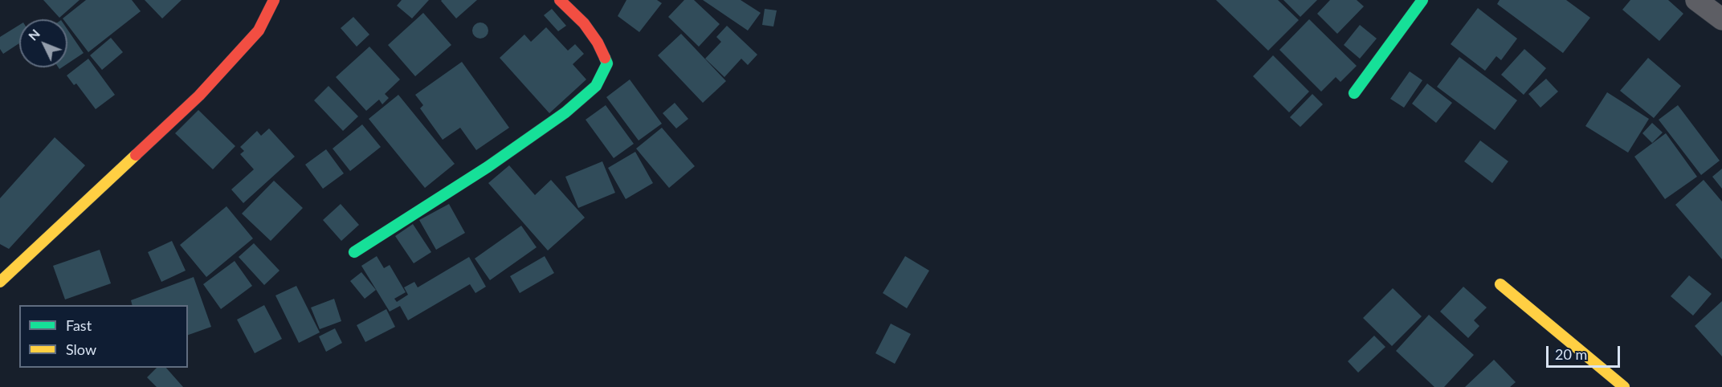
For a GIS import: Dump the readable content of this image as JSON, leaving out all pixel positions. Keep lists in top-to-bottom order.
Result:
{
  "legend": ["Fast", "Slow"],
  "scale_bar": "20 m",
  "north": "top left"
}
